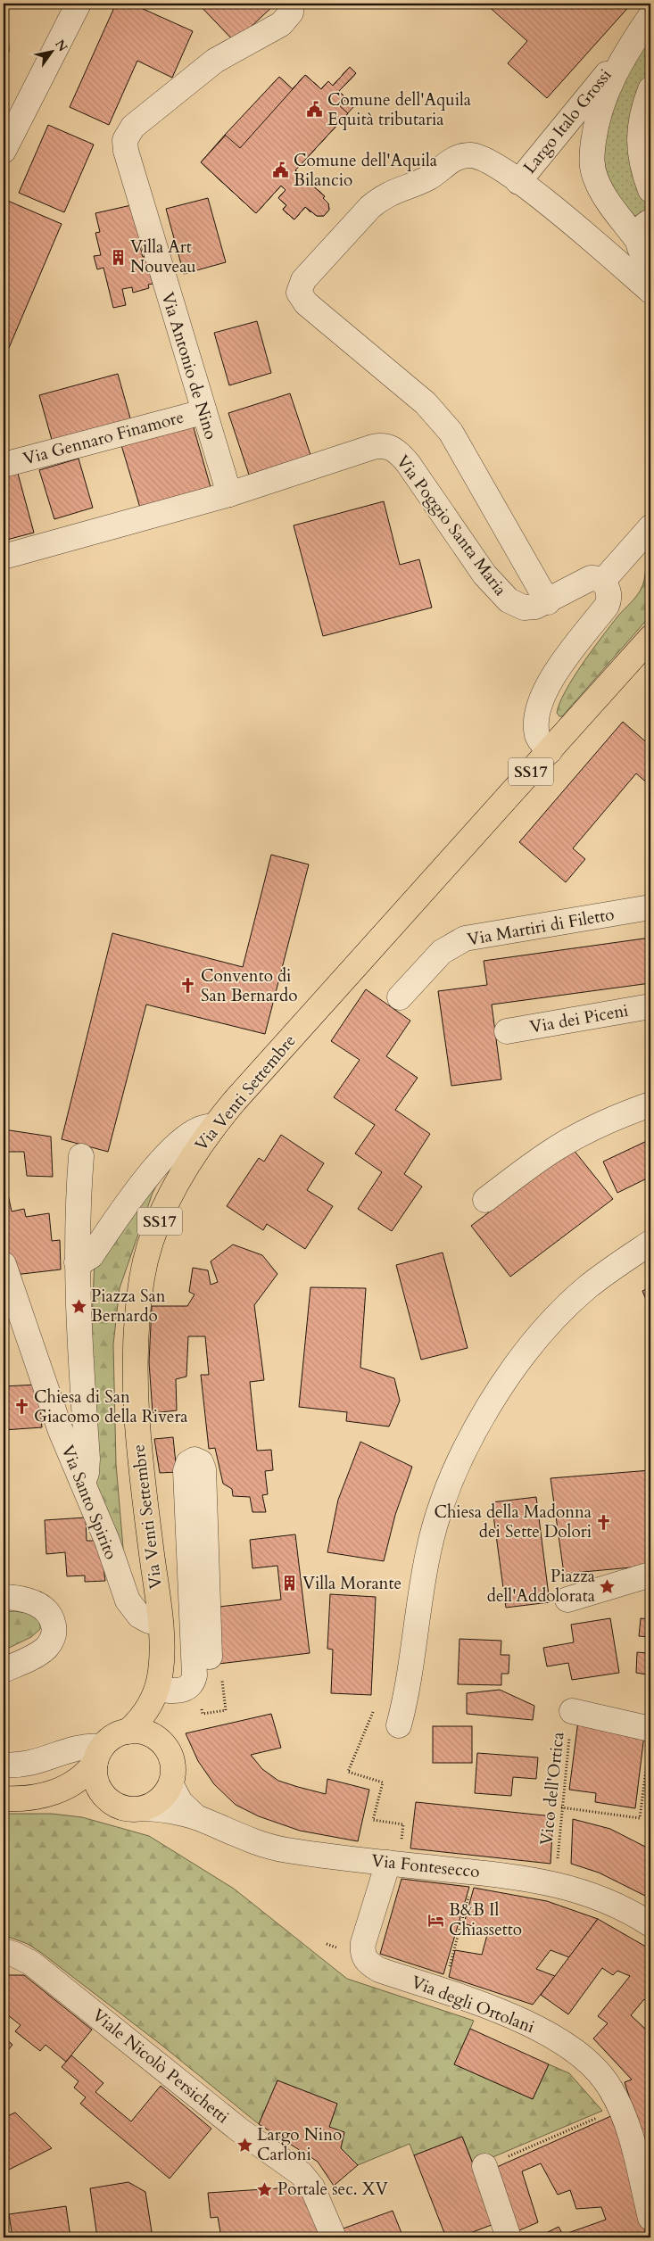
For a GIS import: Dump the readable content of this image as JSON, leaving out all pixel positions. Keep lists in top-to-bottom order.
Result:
{
  "streets": {
    "main road": ["SS17", "Via Venti Settembre"],
    "street": [
      "Largo Italo Grossi",
      "Via Antonio de Nino",
      "Via Gennaro Finamore",
      "Via Poggio Santa Maria",
      "Via Martiri di Filetto",
      "Via dei Piceni",
      "Via Santo Spirito",
      "Via Fontesecco",
      "Via degli Ortolani",
      "Viale Nicolò Persichetti"
    ],
    "path": ["Vico dell'Ortica"]
  },
  "crossings": [
    ["Via Antonio de Nino", "Via Gennaro Finamore"],
    ["Via Antonio de Nino", "Via Poggio Santa Maria"],
    ["Via Venti Settembre", "Via Santo Spirito"],
    ["Via Venti Settembre", "Via Fontesecco"],
    ["Via Fontesecco", "Via degli Ortolani"]
  ],
  "places": {
    "public building": ["Comune dell'Aquila Equità tributaria", "Comune dell'Aquila Bilancio"],
    "building": ["Villa Art Nouveau", "Villa Morante"],
    "church": ["Convento di San Bernardo", "Chiesa di San Giacomo della Rivera", "Chiesa della Madonna dei Sette Dolori"],
    "place": [
      "Piazza San Bernardo",
      "Piazza dell'Addolorata",
      "Largo Nino Carloni",
      "Portale sec. XV"
    ],
    "hotel": ["B&B Il Chiassetto"]
  },
  "north": "top right"
}
